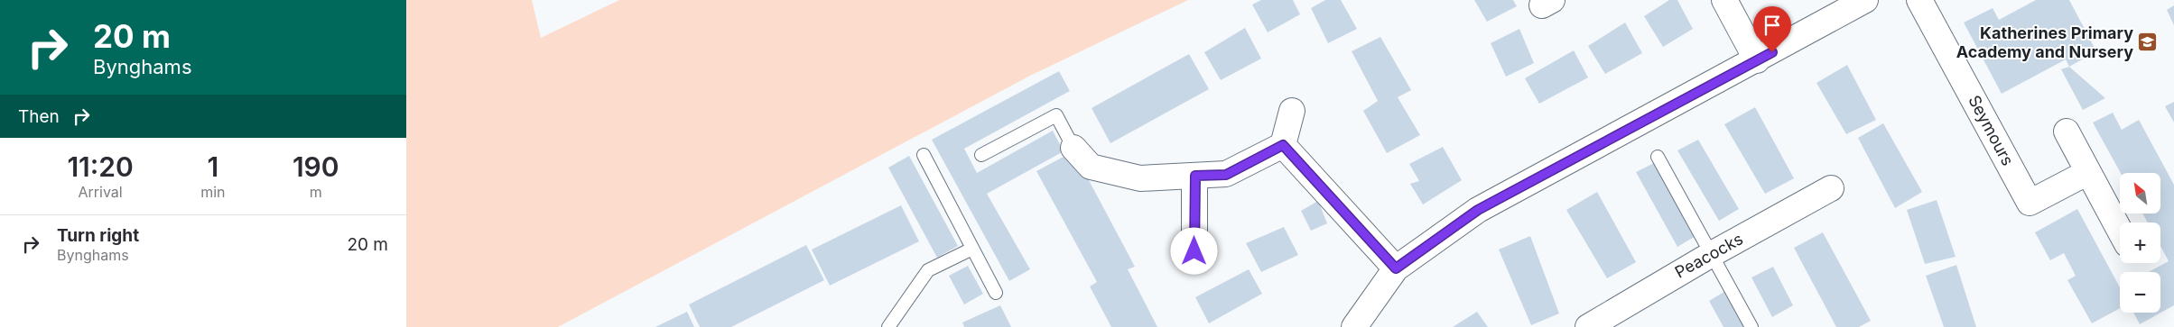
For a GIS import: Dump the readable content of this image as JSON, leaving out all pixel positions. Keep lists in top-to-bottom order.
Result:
{
  "streets": {
    "street": ["Seymours", "Peacocks"]
  },
  "places": {
    "school or university": ["Katherines Primary Academy and Nursery"]
  },
  "north": "top left",
  "page": {
    "turn": ["20 m", "Bynghams"],
    "then": "Then",
    "eta": [
      "11:20",
      "Arrival",
      "1",
      "min",
      "190",
      "m"
    ],
    "map_buttons": ["+", "−"],
    "list": [
      {
        "name": "Turn right",
        "note": "Bynghams",
        "value": "20 m"
      }
    ]
  }
}
